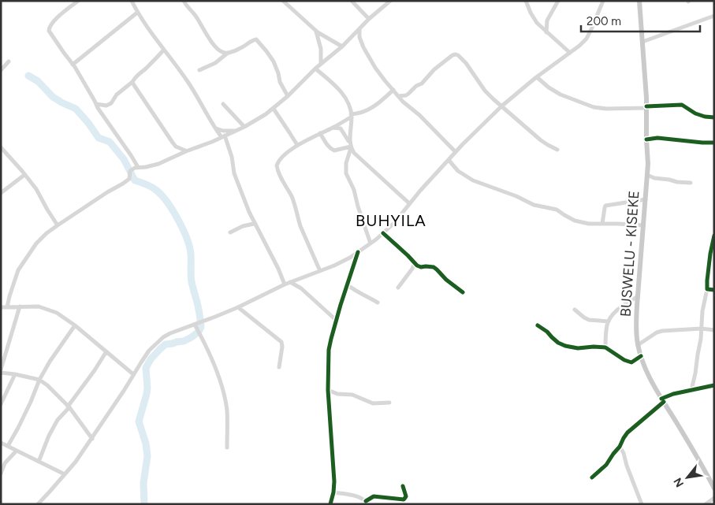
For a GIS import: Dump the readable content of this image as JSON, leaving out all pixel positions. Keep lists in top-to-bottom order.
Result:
{
  "streets": {
    "main road": ["BUSWELU - KISEKE"]
  },
  "districts": ["BUHYILA"],
  "scale_bar": "200 m",
  "north": "bottom left"
}
